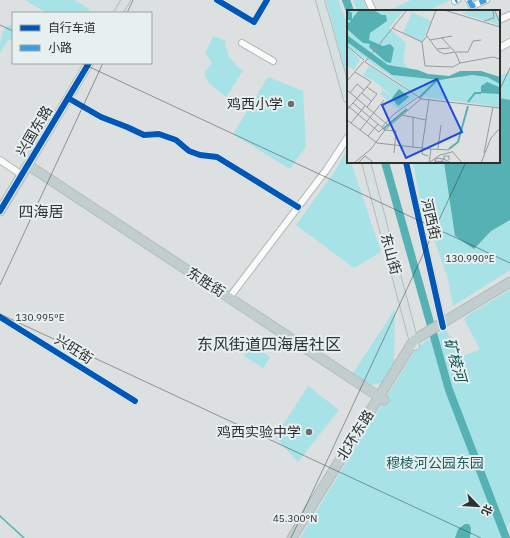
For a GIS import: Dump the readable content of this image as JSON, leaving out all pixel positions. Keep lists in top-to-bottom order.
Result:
{
  "streets": {
    "highway": ["兴国东路", "东胜街", "北环东路"],
    "main road": ["东山街"],
    "street": ["河西街", "兴旺街"]
  },
  "crossings": [
    ["兴国东路", "东胜街"],
    ["东山街", "北环东路"],
    ["东胜街", "北环东路"]
  ],
  "districts": ["四海居", "东风街道四海居社区"],
  "water": ["矿棱河"],
  "parks": ["穆棱河公园东园"],
  "places": ["鸡西小学", "鸡西实验中学"],
  "legend": ["自行车道", "小路"],
  "north": "bottom right",
  "coordinates": ["130.990°E", "130.995°E", "45.300°N"]
}
